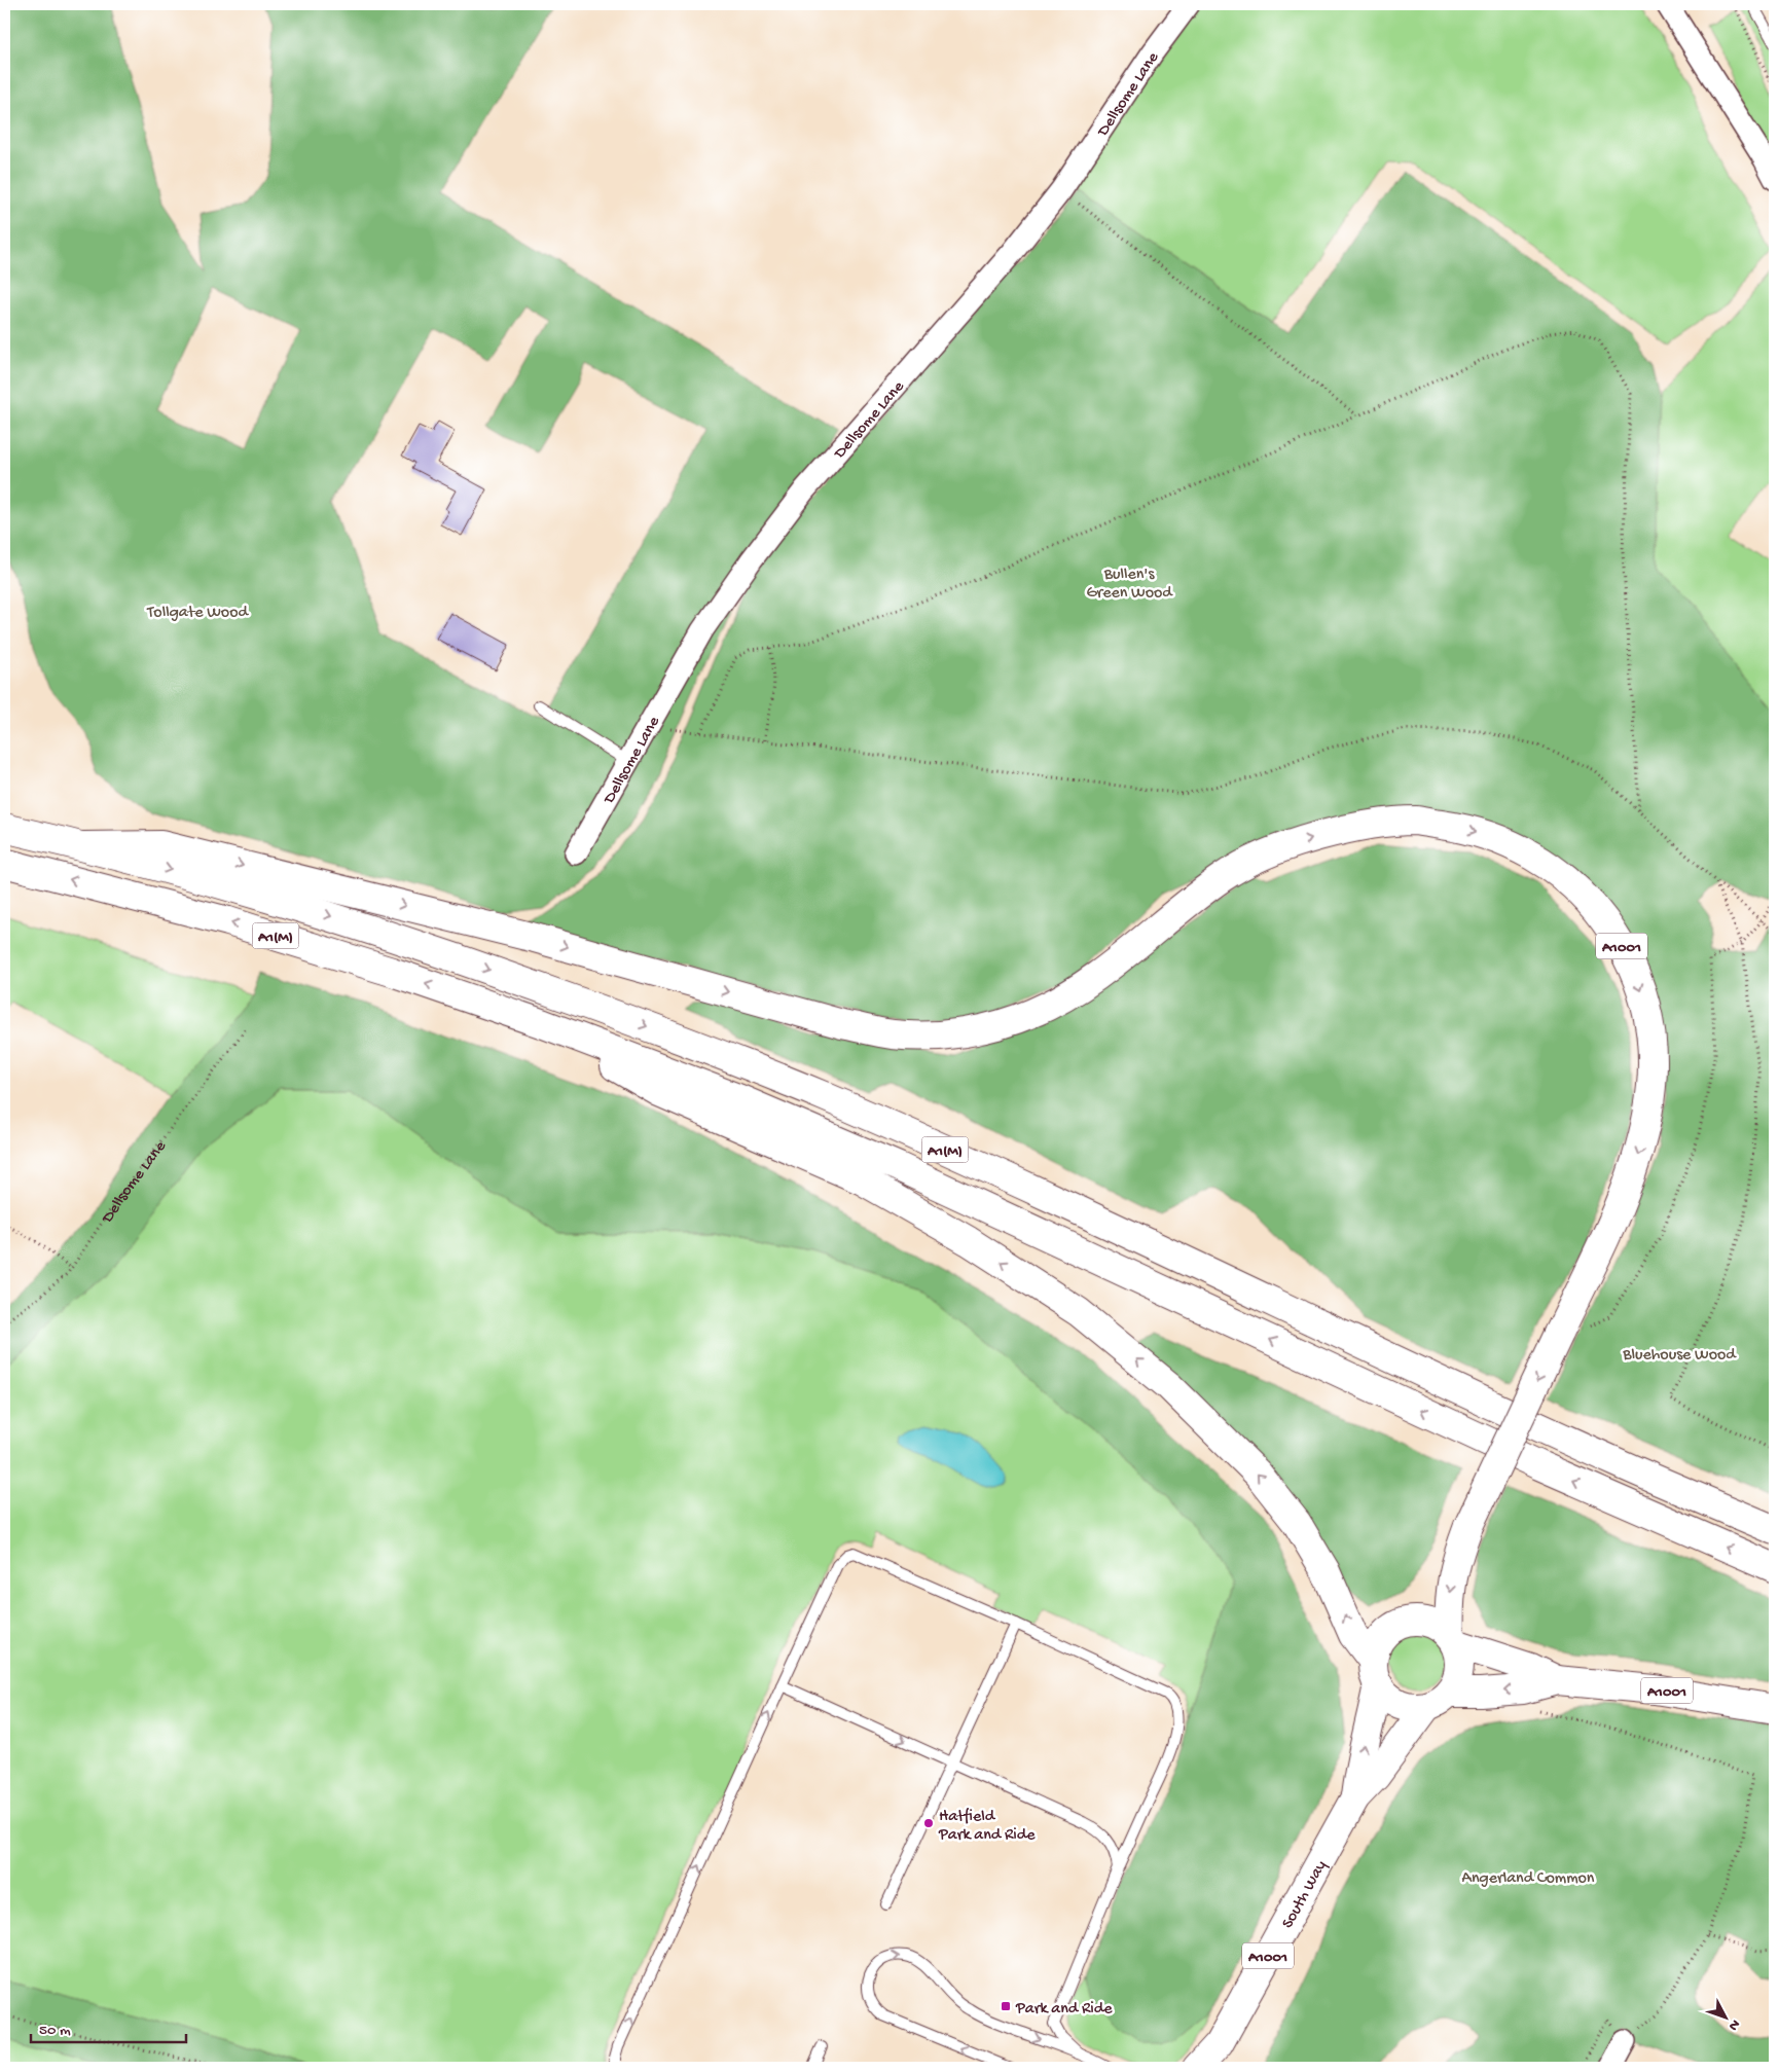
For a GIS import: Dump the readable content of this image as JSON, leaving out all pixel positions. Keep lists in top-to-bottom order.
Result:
{
  "streets": {
    "main road": ["A1(M)", "A1001", "South Way"],
    "street": ["Dellsome Lane"]
  },
  "crossings": [
    ["A1(M)", "A1001"],
    ["A1(M)", "South Way"],
    ["A1001", "South Way"]
  ],
  "parks": [
    "Bullen's Green Wood",
    "Tollgate Wood",
    "Bluehouse Wood",
    "Angerland Common"
  ],
  "places": {
    "other": ["Hatfield Park and Ride"],
    "transit": ["Park and Ride"]
  },
  "scale_bar": "50 m",
  "north": "bottom right"
}
